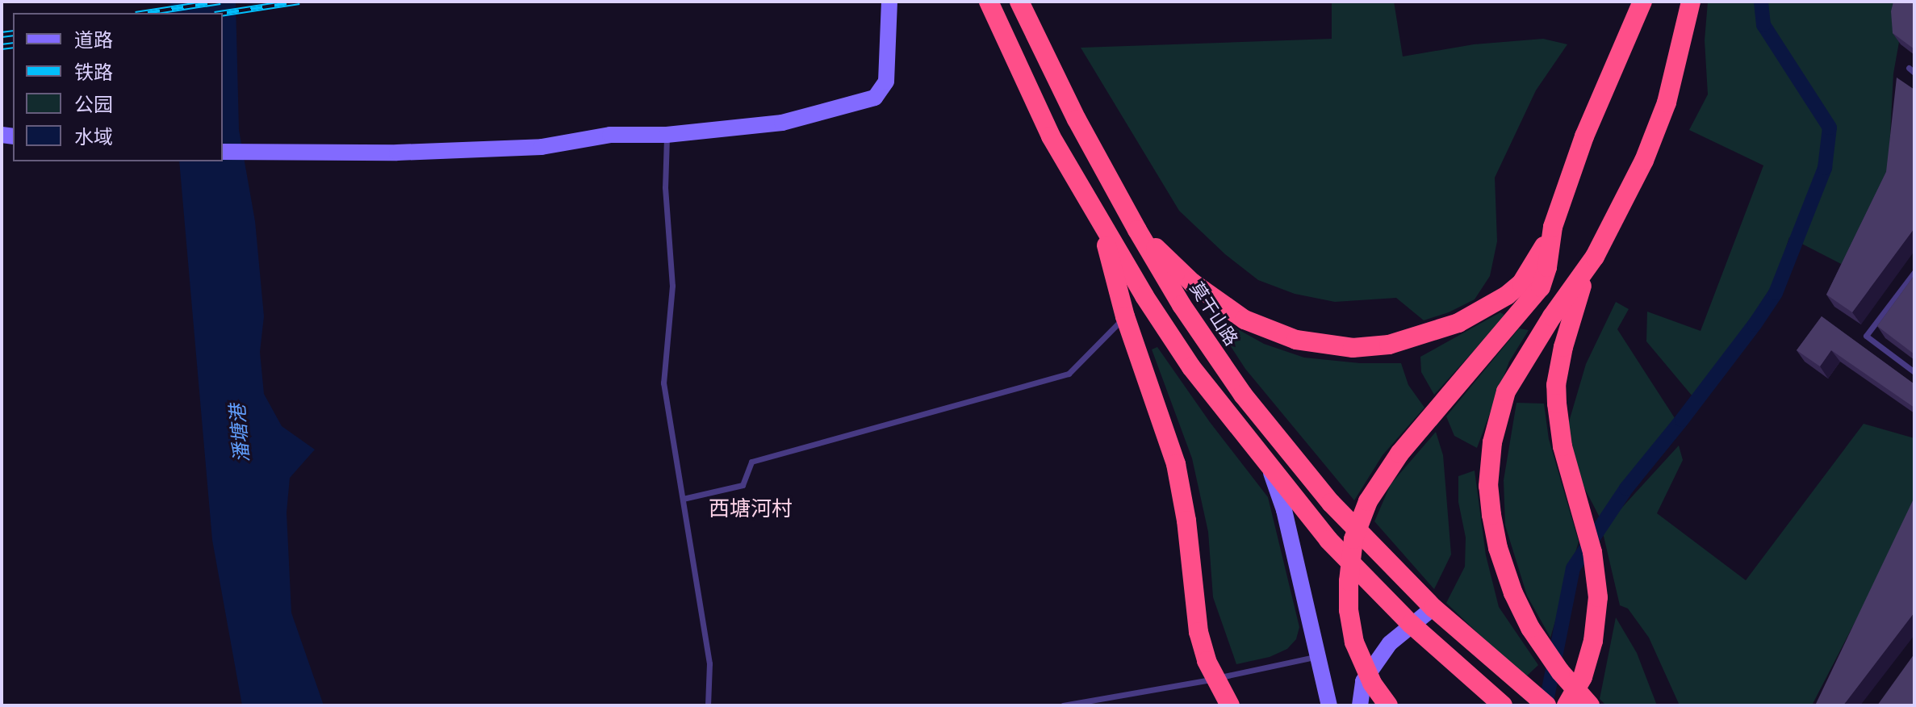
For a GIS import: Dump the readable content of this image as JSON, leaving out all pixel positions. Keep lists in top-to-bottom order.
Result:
{
  "streets": {
    "highway": ["莫干山路"]
  },
  "districts": ["西塘河村"],
  "water": ["潘塘港"],
  "legend": [
    "道路",
    "铁路",
    "公园",
    "水域"
  ]
}
